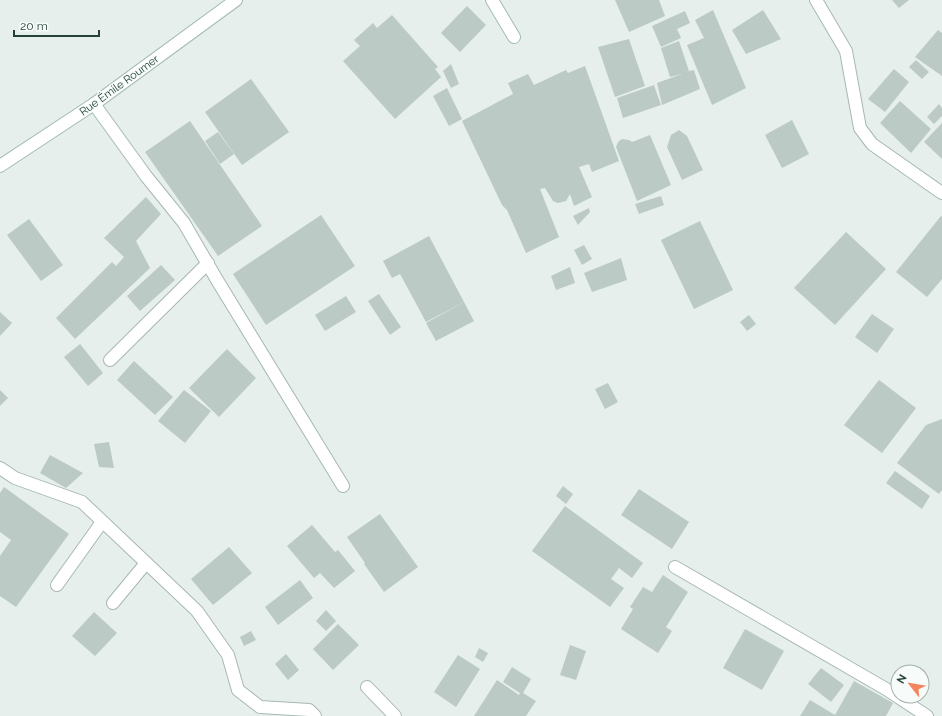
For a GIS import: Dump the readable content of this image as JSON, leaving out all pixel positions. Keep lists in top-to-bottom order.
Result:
{
  "streets": {
    "street": ["Rue Émile Roumer"]
  },
  "scale_bar": "20 m",
  "north": "top left"
}
